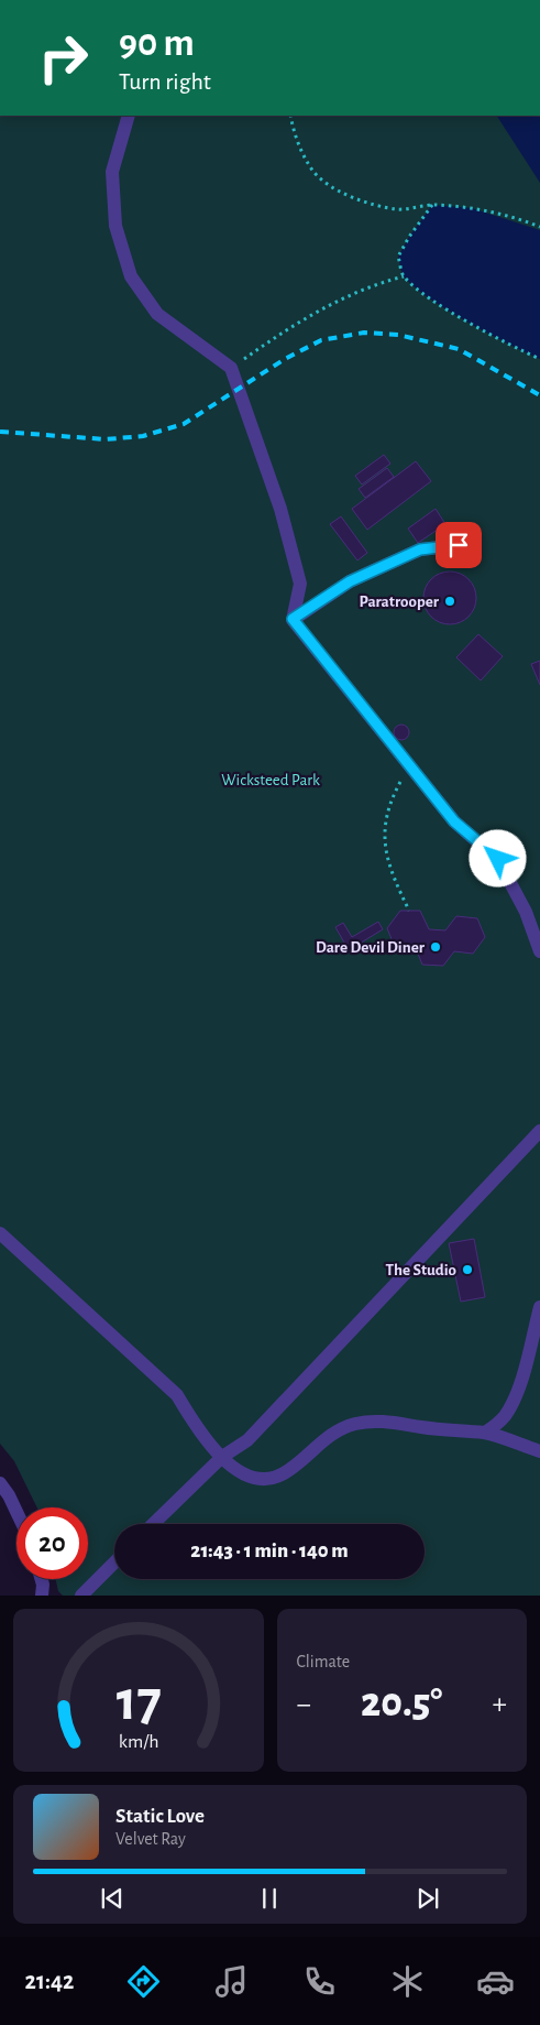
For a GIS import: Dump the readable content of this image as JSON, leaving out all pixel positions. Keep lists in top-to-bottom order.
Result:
{
  "parks": ["Wicksteed Park"],
  "places": ["Paratrooper", "Dare Devil Diner", "The Studio"],
  "page": {
    "turn": ["90 m", "Turn right"],
    "limit": "20",
    "trip": "21:43 · 1 min · 140 m",
    "tile": "Climate",
    "heat": ["−", "20.5°", "+"],
    "song": ["Static Love", "Velvet Ray"],
    "tabs": "21:42",
    "gauge": ["17", "km/h"]
  }
}
